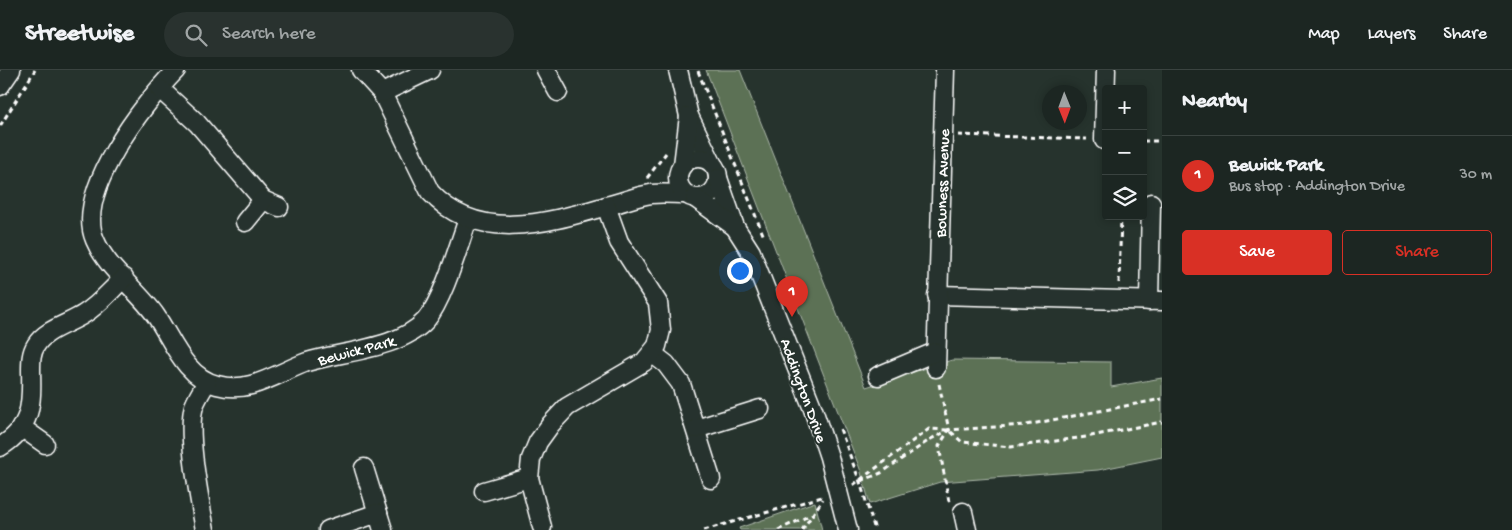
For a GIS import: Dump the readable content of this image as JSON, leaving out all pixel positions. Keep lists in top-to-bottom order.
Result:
{
  "streets": {
    "street": ["Bowness Avenue", "Bewick Park", "Addington Drive"]
  },
  "north": "bottom",
  "page": {
    "header": "Streetwise",
    "search": "Search here",
    "nav": ["Map", "Layers", "Share"],
    "heading": "Nearby",
    "map_buttons": ["+", "−"],
    "list": [
      {
        "mark": "1",
        "name": "Bewick Park",
        "note": "Bus stop · Addington Drive",
        "value": "30 m"
      }
    ],
    "buttons": ["Save", "Share"],
    "pins": "1"
  }
}
